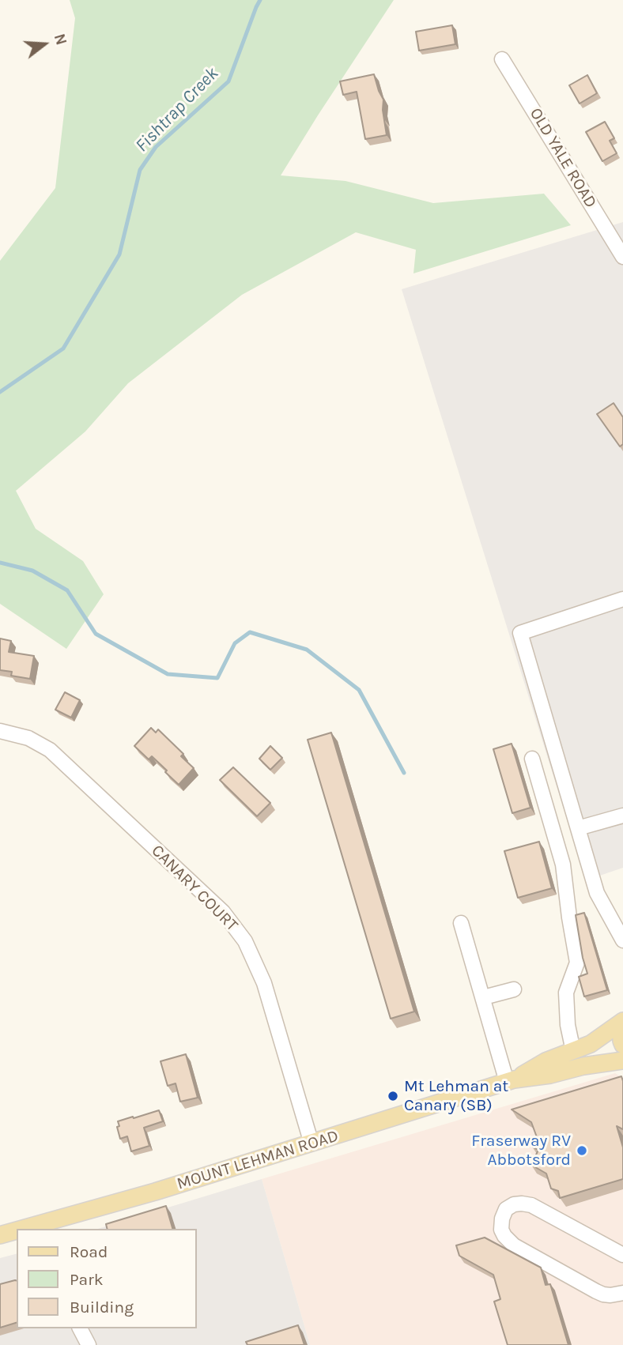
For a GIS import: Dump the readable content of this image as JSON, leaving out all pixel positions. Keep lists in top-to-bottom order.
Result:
{
  "streets": {
    "main road": ["MOUNT LEHMAN ROAD"],
    "street": ["OLD YALE ROAD", "CANARY COURT"]
  },
  "crossings": [
    ["CANARY COURT", "MOUNT LEHMAN ROAD"]
  ],
  "water": ["Fishtrap Creek"],
  "places": ["Mt Lehman at Canary (SB)", "Fraserway RV Abbotsford"],
  "legend": ["Road", "Park", "Building"],
  "north": "right"
}
